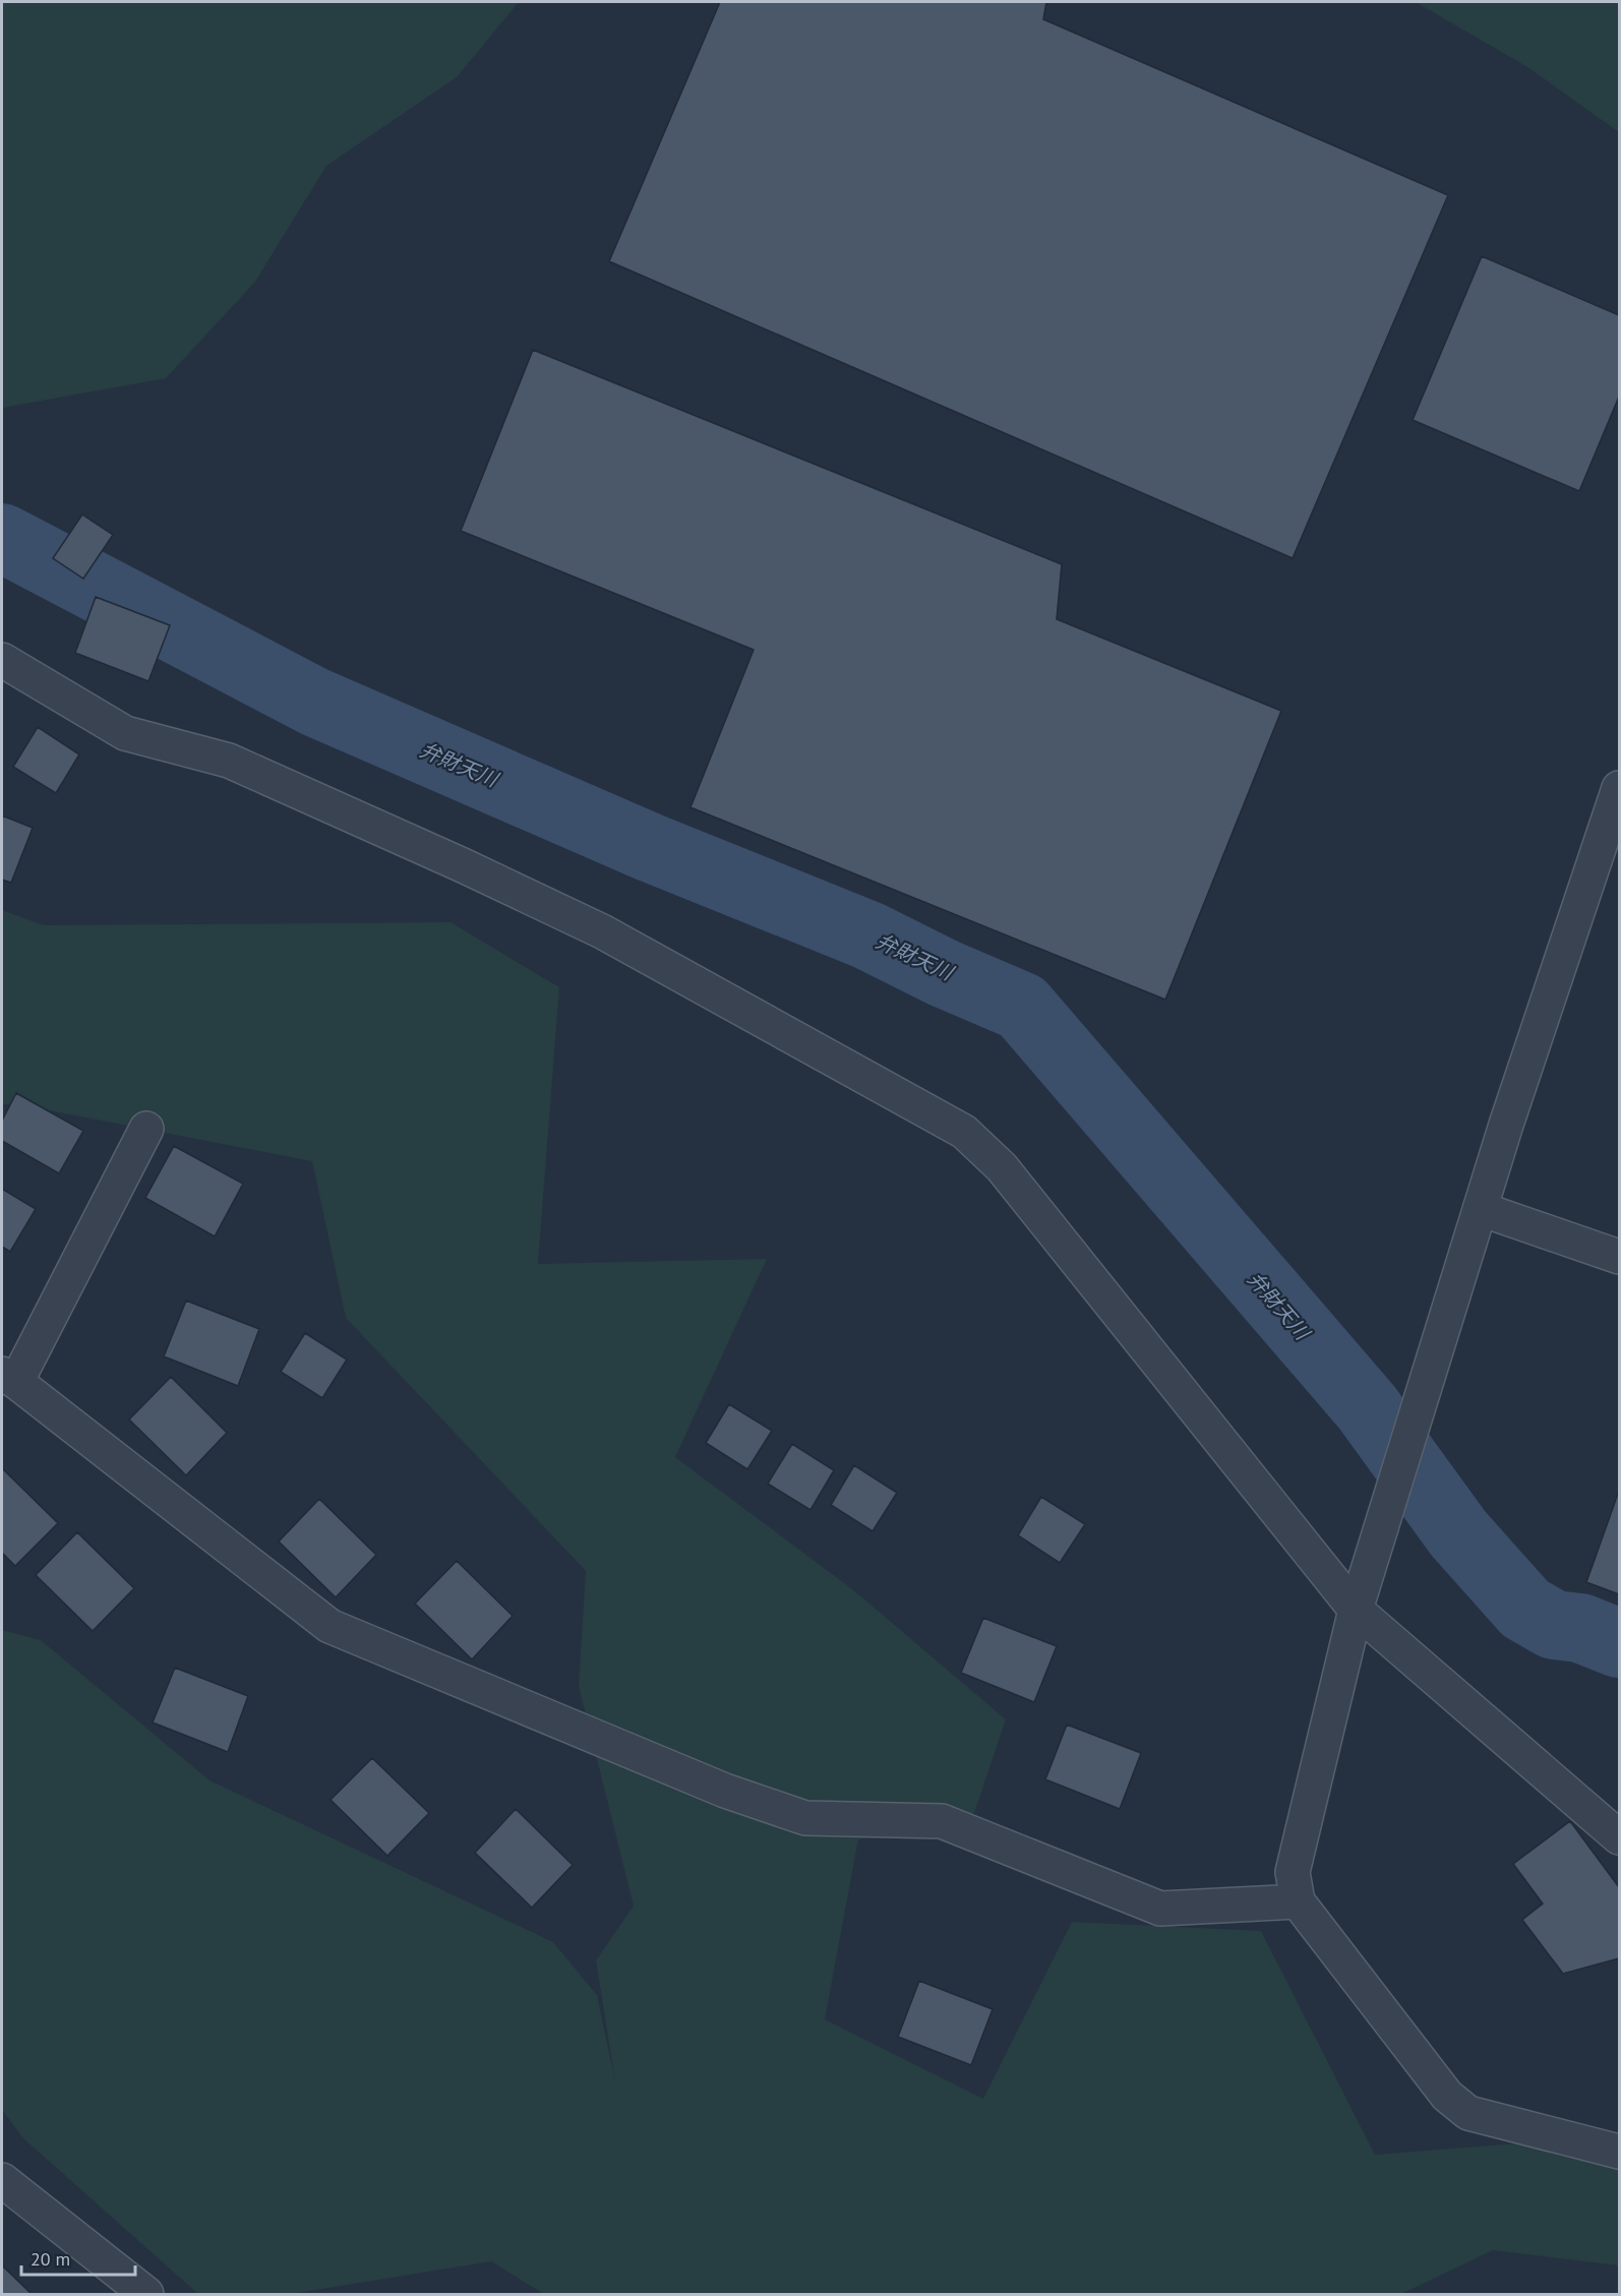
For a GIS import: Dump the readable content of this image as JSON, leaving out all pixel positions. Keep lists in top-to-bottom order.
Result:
{
  "water": ["弁財天川"],
  "scale_bar": "20 m"
}
